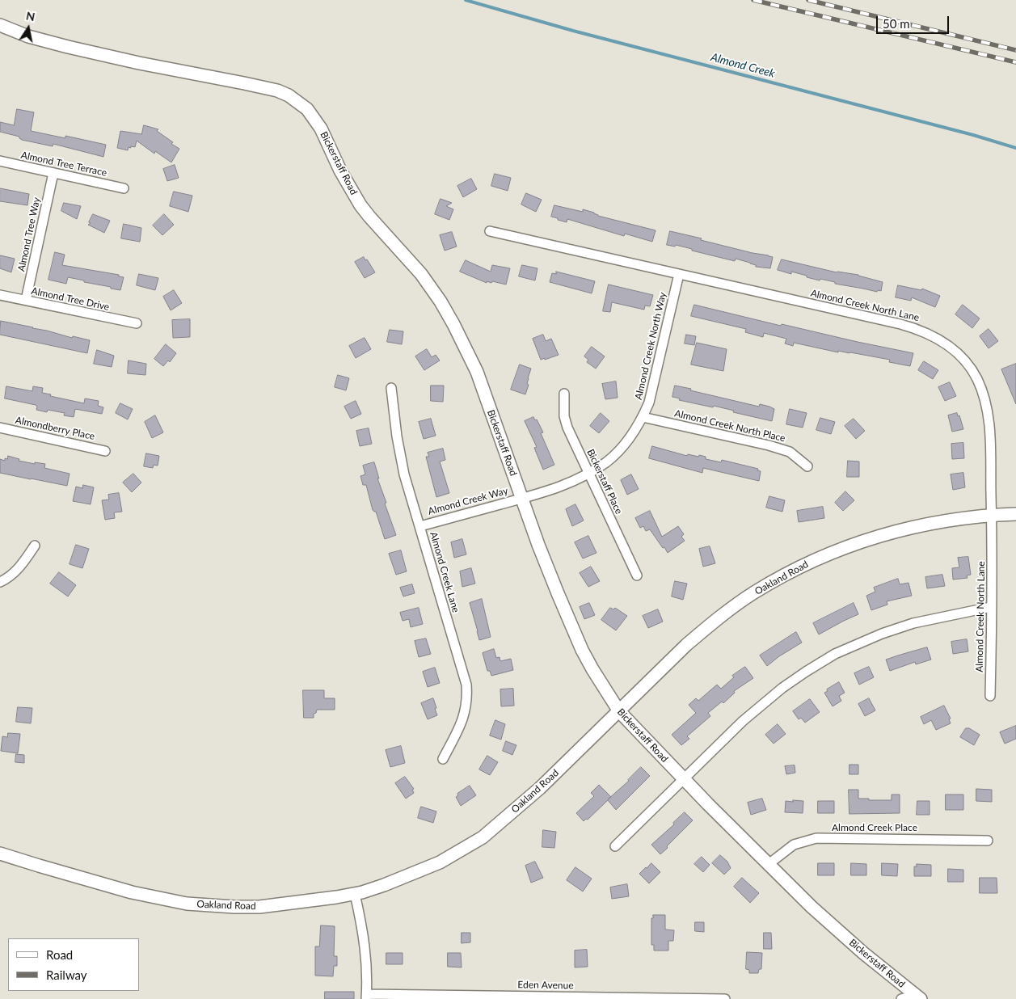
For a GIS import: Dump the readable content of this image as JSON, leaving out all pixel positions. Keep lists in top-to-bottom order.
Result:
{
  "streets": {
    "street": [
      "Bickerstaff Road",
      "Almond Tree Terrace",
      "Almond Tree Way",
      "Almond Tree Drive",
      "Almond Creek North Lane",
      "Almond Creek North Way",
      "Almond Creek North Place",
      "Almondberry Place",
      "Bickerstaff Place",
      "Almond Creek Way",
      "Almond Creek Lane",
      "Oakland Road",
      "Almond Creek Place",
      "Eden Avenue"
    ]
  },
  "crossings": [
    ["Bickerstaff Road", "Almond Creek North Way"],
    ["Bickerstaff Road", "Almond Creek Way"],
    ["Bickerstaff Road", "Oakland Road"],
    ["Bickerstaff Road", "Almond Creek Place"],
    ["Almond Tree Terrace", "Almond Tree Way"],
    ["Almond Tree Way", "Almond Tree Drive"],
    ["Almond Creek North Lane", "Almond Creek North Way"],
    ["Almond Creek North Lane", "Oakland Road"],
    ["Almond Creek North Way", "Almond Creek North Place"],
    ["Almond Creek North Way", "Bickerstaff Place"],
    ["Almond Creek North Way", "Almond Creek Way"],
    ["Almond Creek Way", "Almond Creek Lane"]
  ],
  "water": ["Almond Creek"],
  "legend": ["Road", "Railway"],
  "scale_bar": "50 m",
  "north": "top"
}
